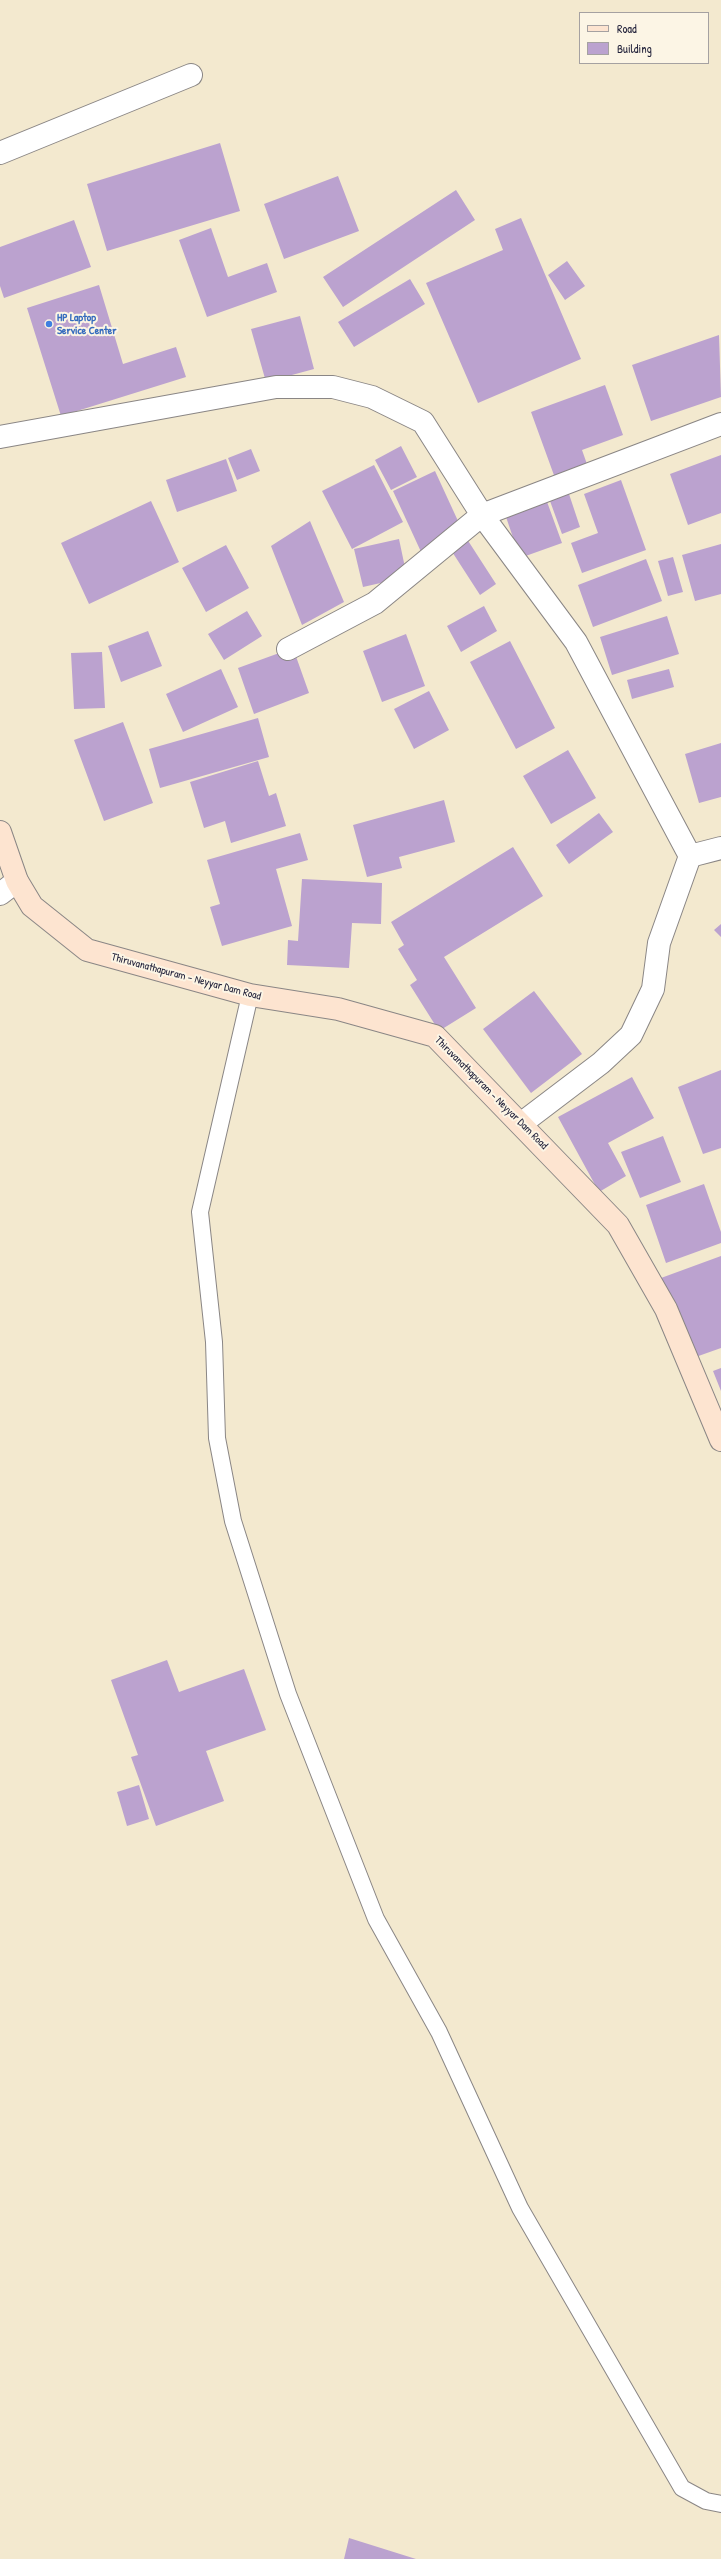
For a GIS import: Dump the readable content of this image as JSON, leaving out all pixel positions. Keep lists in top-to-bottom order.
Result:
{
  "streets": {
    "main road": ["Thiruvanathapuram - Neyyar Dam Road"]
  },
  "places": ["HP Laptop Service Center"],
  "legend": ["Road", "Building"]
}
